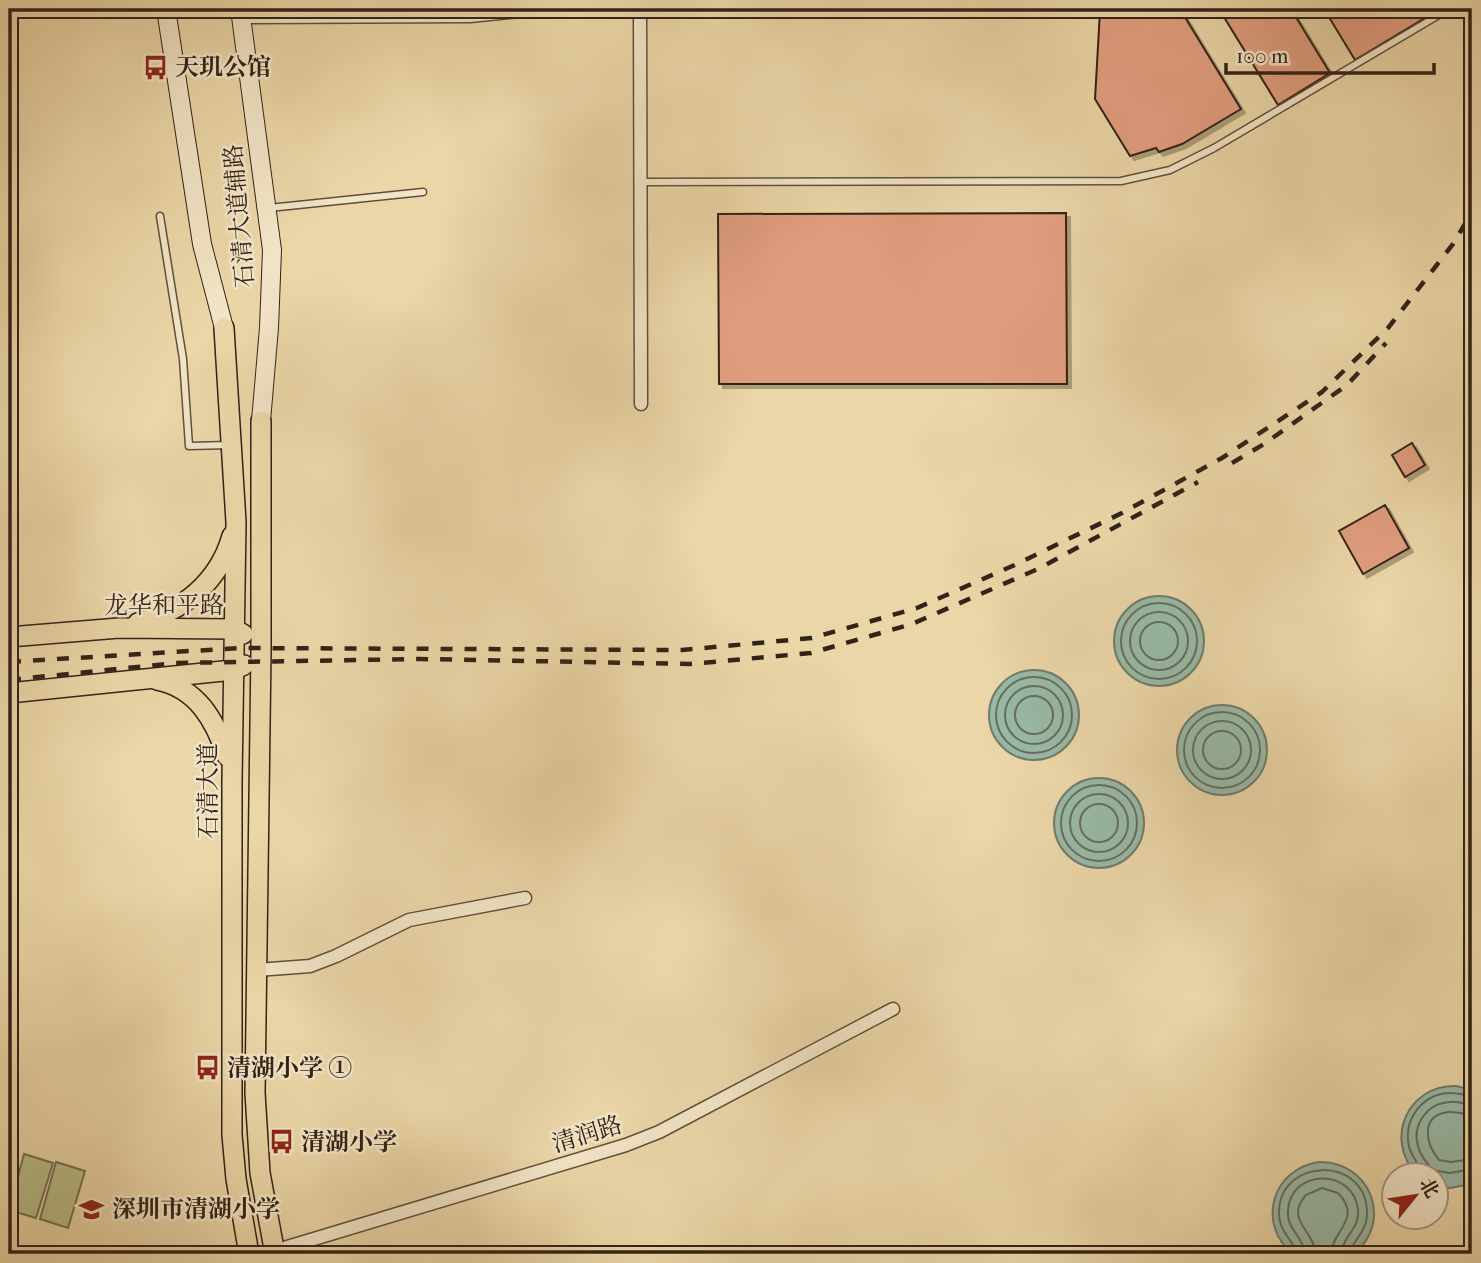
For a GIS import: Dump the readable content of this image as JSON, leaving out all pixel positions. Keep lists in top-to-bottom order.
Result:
{
  "streets": {
    "main road": ["石清大道辅路", "龙华和平路", "石清大道"],
    "street": ["清润路"]
  },
  "crossings": [
    ["石清大道辅路", "石清大道"],
    ["龙华和平路", "石清大道"],
    ["石清大道", "清润路"]
  ],
  "places": {
    "bus stop": ["天玑公馆", "清湖小学 ①", "清湖小学"],
    "school or university": ["深圳市清湖小学"]
  },
  "scale_bar": "100 m",
  "north": "top right"
}
